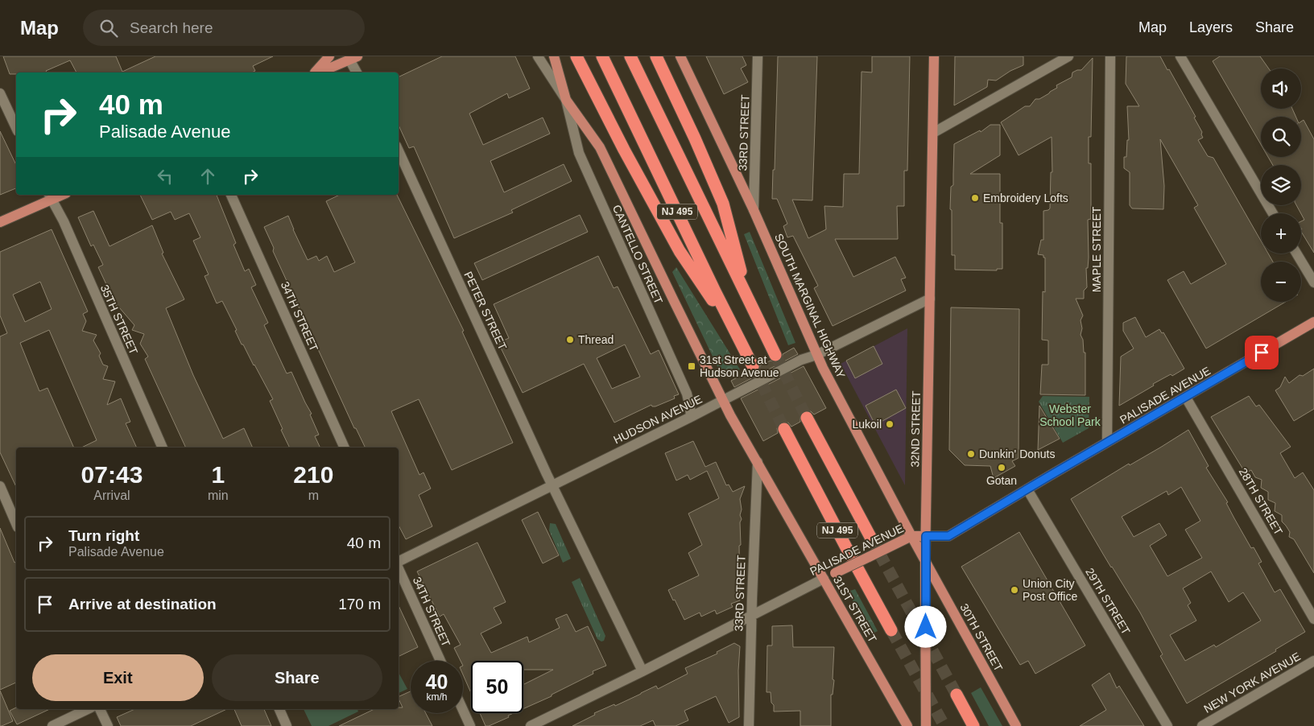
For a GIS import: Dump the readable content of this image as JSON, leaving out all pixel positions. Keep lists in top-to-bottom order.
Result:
{
  "streets": {
    "highway": ["NJ 495"],
    "main road": [
      "CANTELLO STREET",
      "SOUTH MARGINAL HIGHWAY",
      "PALISADE AVENUE",
      "32ND STREET",
      "31ST STREET",
      "30TH STREET"
    ],
    "street": [
      "33RD STREET",
      "MAPLE STREET",
      "PETER STREET",
      "34TH STREET",
      "35TH STREET",
      "HUDSON AVENUE",
      "28TH STREET",
      "29TH STREET",
      "NEW YORK AVENUE"
    ]
  },
  "crossings": [
    ["33RD STREET", "SOUTH MARGINAL HIGHWAY"],
    ["33RD STREET", "PALISADE AVENUE"],
    ["33RD STREET", "31ST STREET"],
    ["MAPLE STREET", "PALISADE AVENUE"],
    ["CANTELLO STREET", "HUDSON AVENUE"],
    ["CANTELLO STREET", "31ST STREET"],
    ["SOUTH MARGINAL HIGHWAY", "PALISADE AVENUE"],
    ["SOUTH MARGINAL HIGHWAY", "HUDSON AVENUE"],
    ["SOUTH MARGINAL HIGHWAY", "32ND STREET"],
    ["SOUTH MARGINAL HIGHWAY", "30TH STREET"],
    ["PETER STREET", "PALISADE AVENUE"],
    ["PETER STREET", "HUDSON AVENUE"],
    ["PALISADE AVENUE", "32ND STREET"],
    ["PALISADE AVENUE", "28TH STREET"],
    ["PALISADE AVENUE", "29TH STREET"],
    ["PALISADE AVENUE", "31ST STREET"],
    ["HUDSON AVENUE", "32ND STREET"],
    ["HUDSON AVENUE", "31ST STREET"],
    ["32ND STREET", "30TH STREET"]
  ],
  "parks": ["Webster School Park"],
  "places": {
    "other": [
      "Embroidery Lofts",
      "Thread",
      "Lukoil",
      "Dunkin' Donuts",
      "Gotan",
      "Union City Post Office"
    ],
    "transit": ["31st Street at Hudson Avenue"]
  },
  "page": {
    "header": "Map",
    "search": "Search here",
    "nav": ["Map", "Layers", "Share"],
    "map_buttons": ["+", "−"],
    "turn": ["40 m", "Palisade Avenue"],
    "eta": [
      "07:43",
      "Arrival",
      "1",
      "min",
      "210",
      "m"
    ],
    "list": [
      {
        "name": "Turn right",
        "note": "Palisade Avenue",
        "value": "40 m"
      },
      {
        "name": "Arrive at destination",
        "value": "170 m"
      }
    ],
    "buttons": ["Exit", "Share"],
    "speed": "40 km/h",
    "limit": "50"
  }
}
